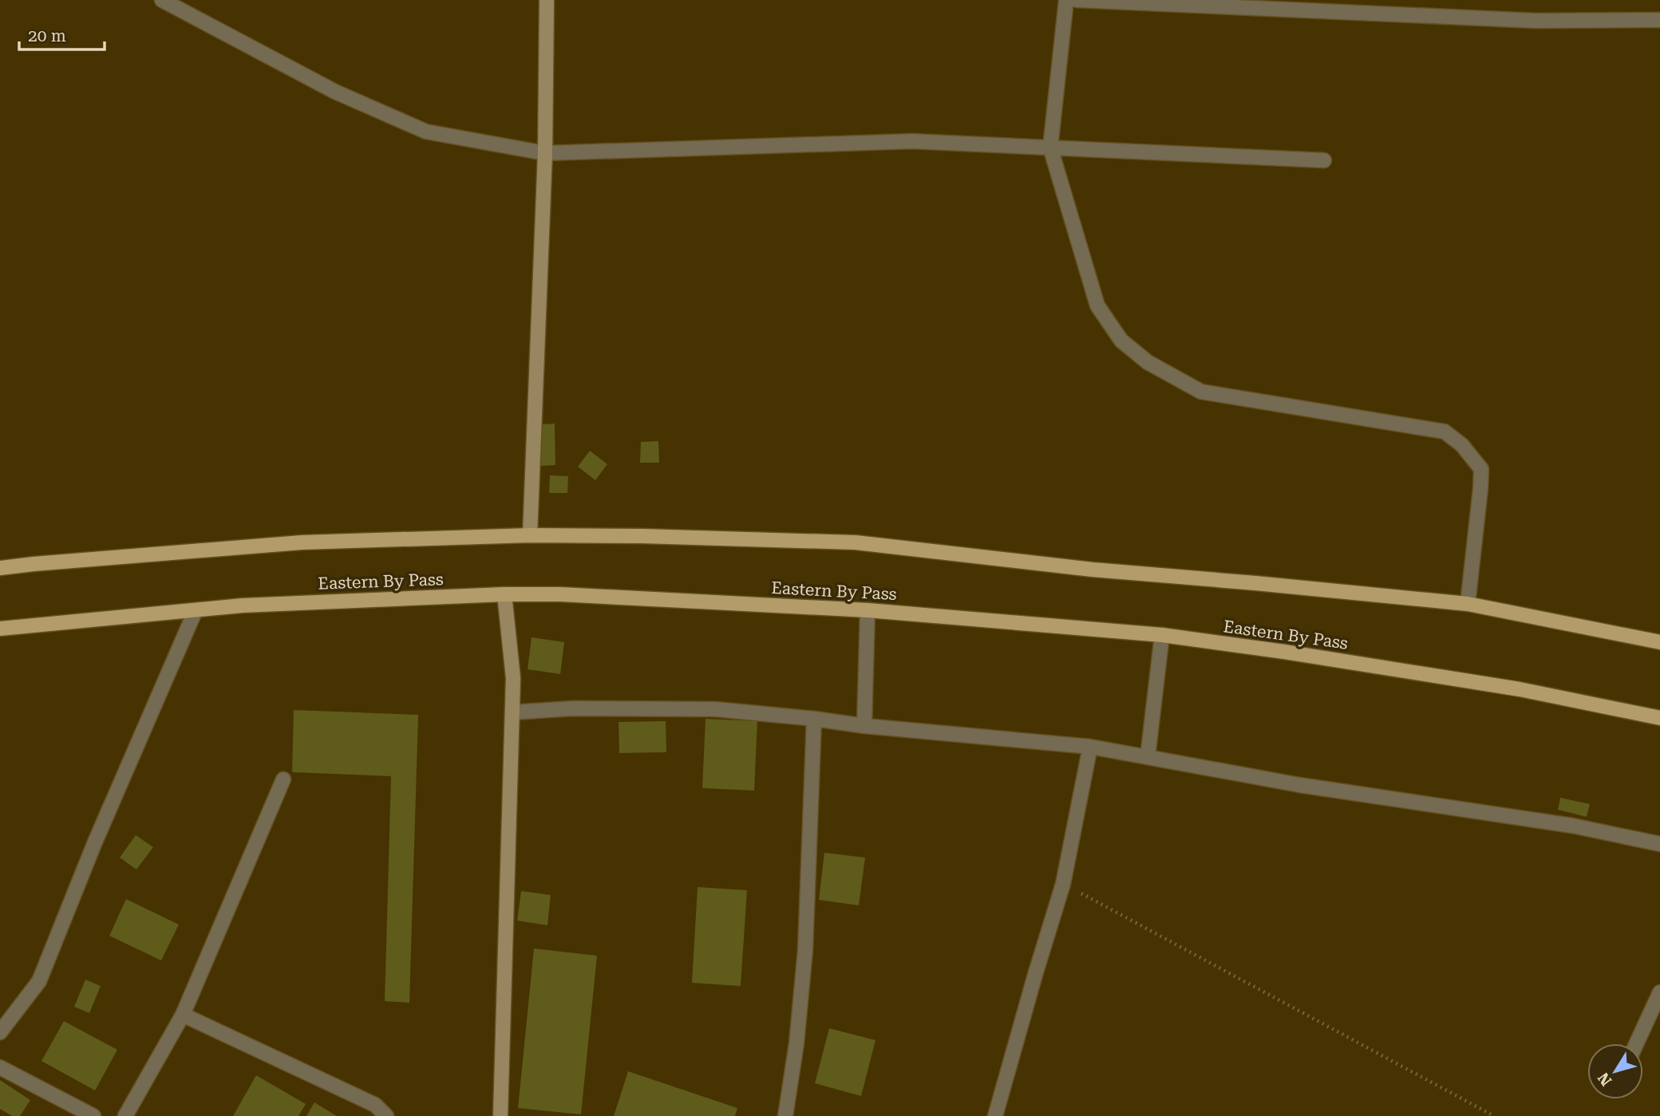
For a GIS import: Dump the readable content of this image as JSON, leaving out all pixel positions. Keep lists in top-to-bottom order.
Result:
{
  "streets": {
    "main road": ["Eastern By Pass"]
  },
  "scale_bar": "20 m",
  "north": "bottom left"
}
